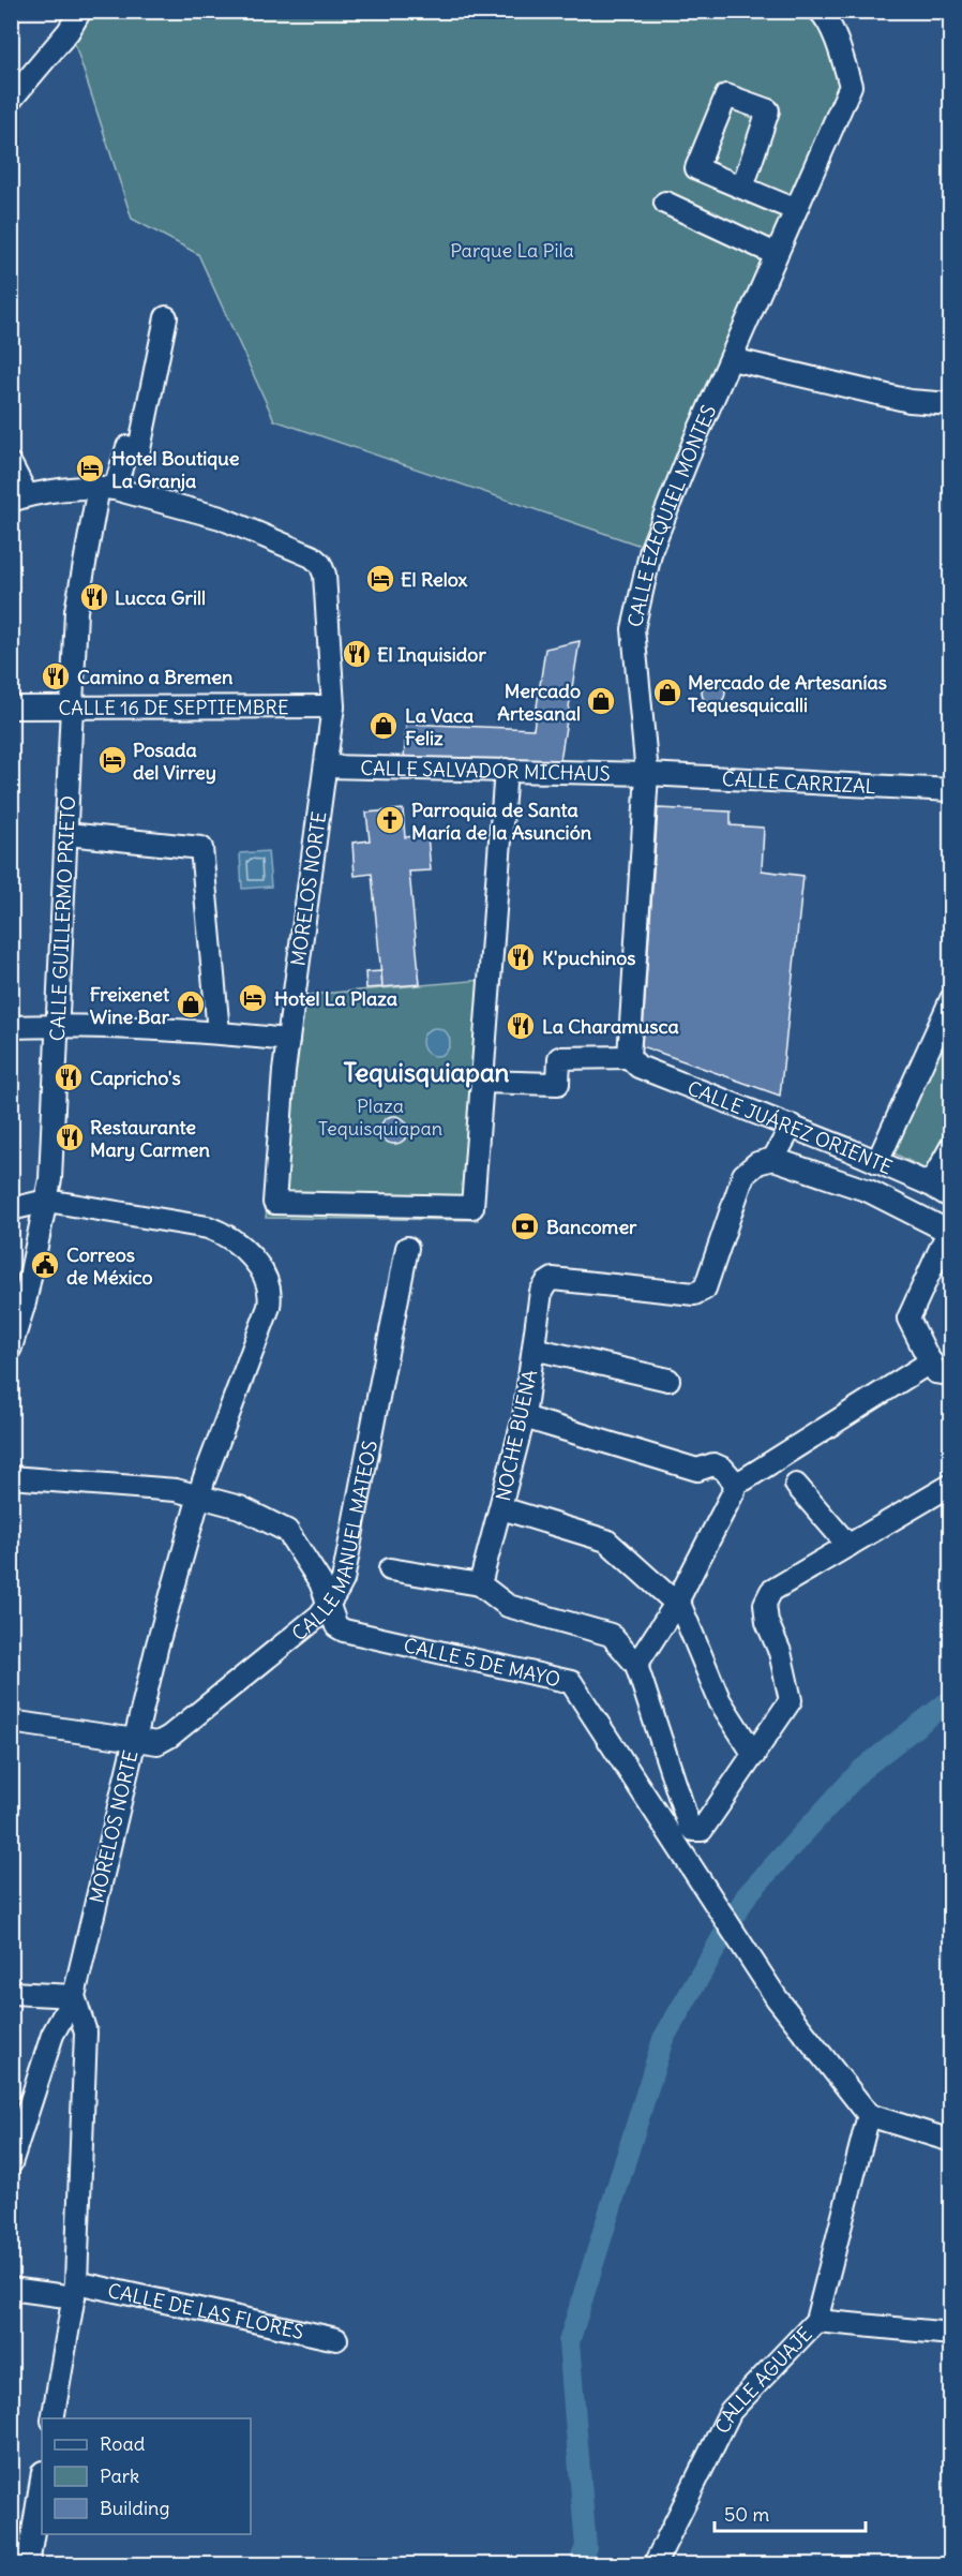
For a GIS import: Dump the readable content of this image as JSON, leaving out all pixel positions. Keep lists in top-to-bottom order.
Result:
{
  "streets": {
    "street": [
      "CALLE EZEQUIEL MONTES",
      "CALLE 16 DE SEPTIEMBRE",
      "CALLE SALVADOR MICHAUS",
      "CALLE CARRIZAL",
      "MORELOS NORTE",
      "CALLE GUILLERMO PRIETO",
      "CALLE JUÁREZ ORIENTE",
      "NOCHE BUENA",
      "CALLE MANUEL MATEOS",
      "CALLE 5 DE MAYO",
      "CALLE DE LAS FLORES",
      "CALLE AGUAJE"
    ]
  },
  "crossings": [
    ["CALLE EZEQUIEL MONTES", "CALLE SALVADOR MICHAUS"],
    ["CALLE EZEQUIEL MONTES", "CALLE CARRIZAL"],
    ["CALLE EZEQUIEL MONTES", "CALLE JUÁREZ ORIENTE"],
    ["CALLE 16 DE SEPTIEMBRE", "MORELOS NORTE"],
    ["CALLE 16 DE SEPTIEMBRE", "CALLE GUILLERMO PRIETO"],
    ["CALLE SALVADOR MICHAUS", "CALLE CARRIZAL"],
    ["CALLE SALVADOR MICHAUS", "MORELOS NORTE"],
    ["MORELOS NORTE", "CALLE GUILLERMO PRIETO"],
    ["MORELOS NORTE", "CALLE MANUEL MATEOS"],
    ["MORELOS NORTE", "CALLE 5 DE MAYO"],
    ["CALLE MANUEL MATEOS", "CALLE 5 DE MAYO"],
    ["CALLE 5 DE MAYO", "CALLE AGUAJE"]
  ],
  "districts": ["Tequisquiapan"],
  "parks": ["Parque La Pila", "Plaza Tequisquiapan"],
  "places": {
    "hotel": [
      "Hotel Boutique La Granja",
      "El Relox",
      "Posada del Virrey",
      "Hotel La Plaza"
    ],
    "restaurant": [
      "Lucca Grill",
      "El Inquisidor",
      "Camino a Bremen",
      "K'puchinos",
      "La Charamusca",
      "Capricho's",
      "Restaurante Mary Carmen"
    ],
    "shop": [
      "Mercado de Artesanías Tequesquicalli",
      "Mercado Artesanal",
      "La Vaca Feliz",
      "Freixenet Wine Bar"
    ],
    "church": ["Parroquia de Santa María de la Asunción"],
    "bank": ["Bancomer"],
    "public building": ["Correos de México"]
  },
  "legend": ["Road", "Park", "Building"],
  "scale_bar": "50 m"
}
